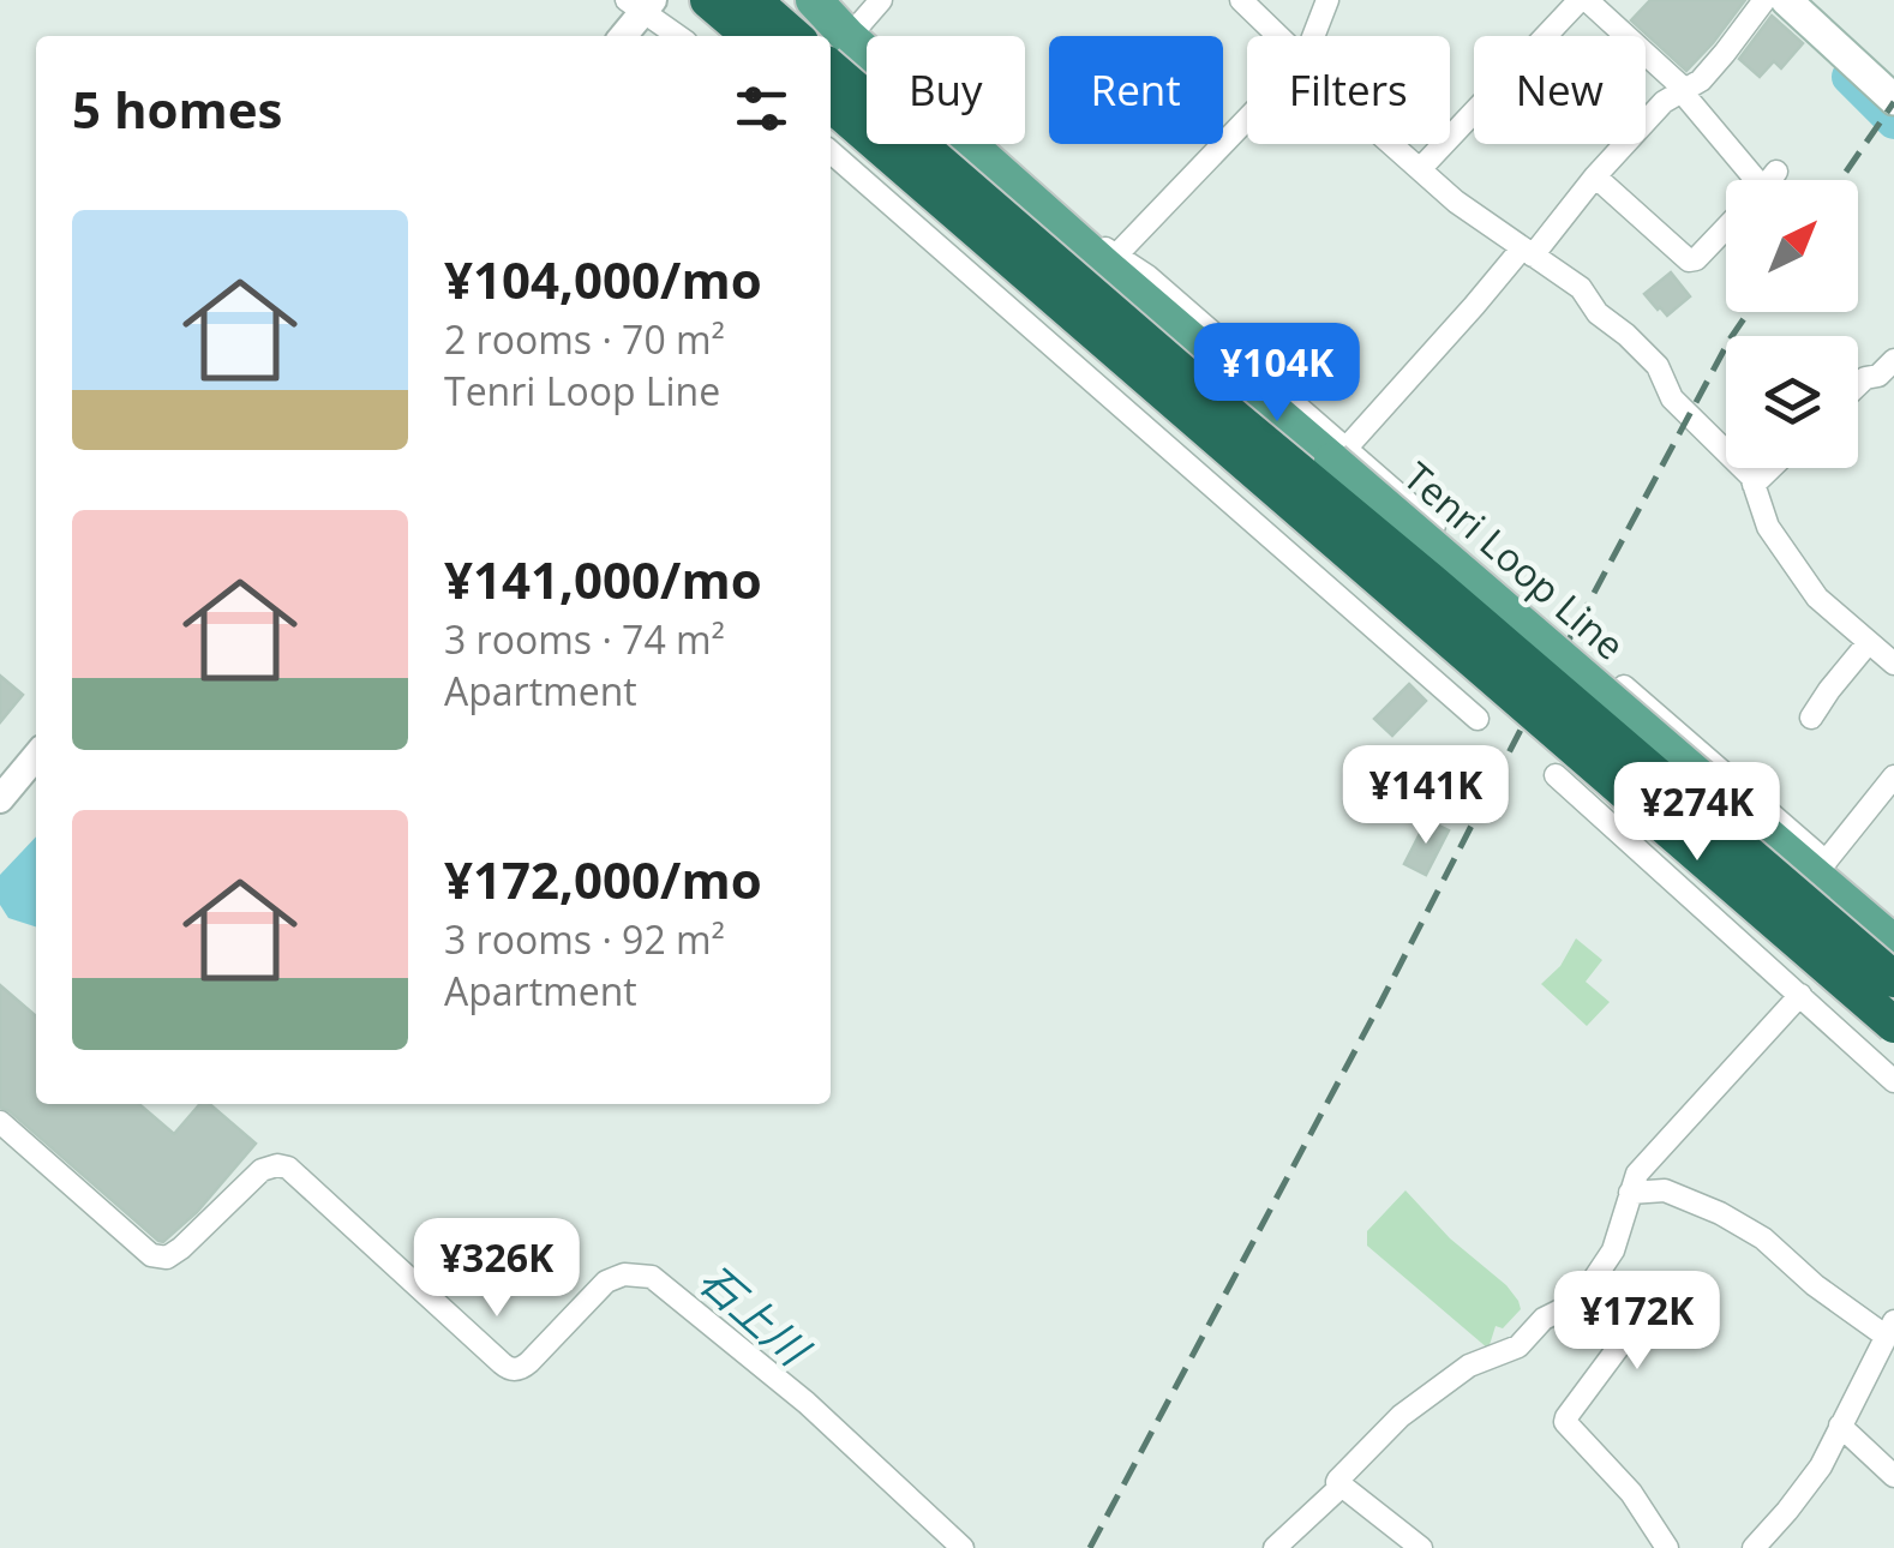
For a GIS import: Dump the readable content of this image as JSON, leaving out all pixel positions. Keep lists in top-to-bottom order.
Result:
{
  "streets": {
    "main road": ["Tenri Loop Line"]
  },
  "water": ["石上川"],
  "north": "top right",
  "page": {
    "chip": [
      "Buy",
      "Rent",
      "Filters",
      "New"
    ],
    "heading": "5 homes",
    "list": [
      {
        "name": "¥104,000/mo",
        "note": "2 rooms · 70 m² · Tenri Loop Line"
      },
      {
        "name": "¥141,000/mo",
        "note": "3 rooms · 74 m² · Apartment"
      },
      {
        "name": "¥172,000/mo",
        "note": "3 rooms · 92 m² · Apartment"
      }
    ],
    "price": [
      "¥104K",
      "¥141K",
      "¥274K",
      "¥326K",
      "¥172K"
    ]
  }
}
